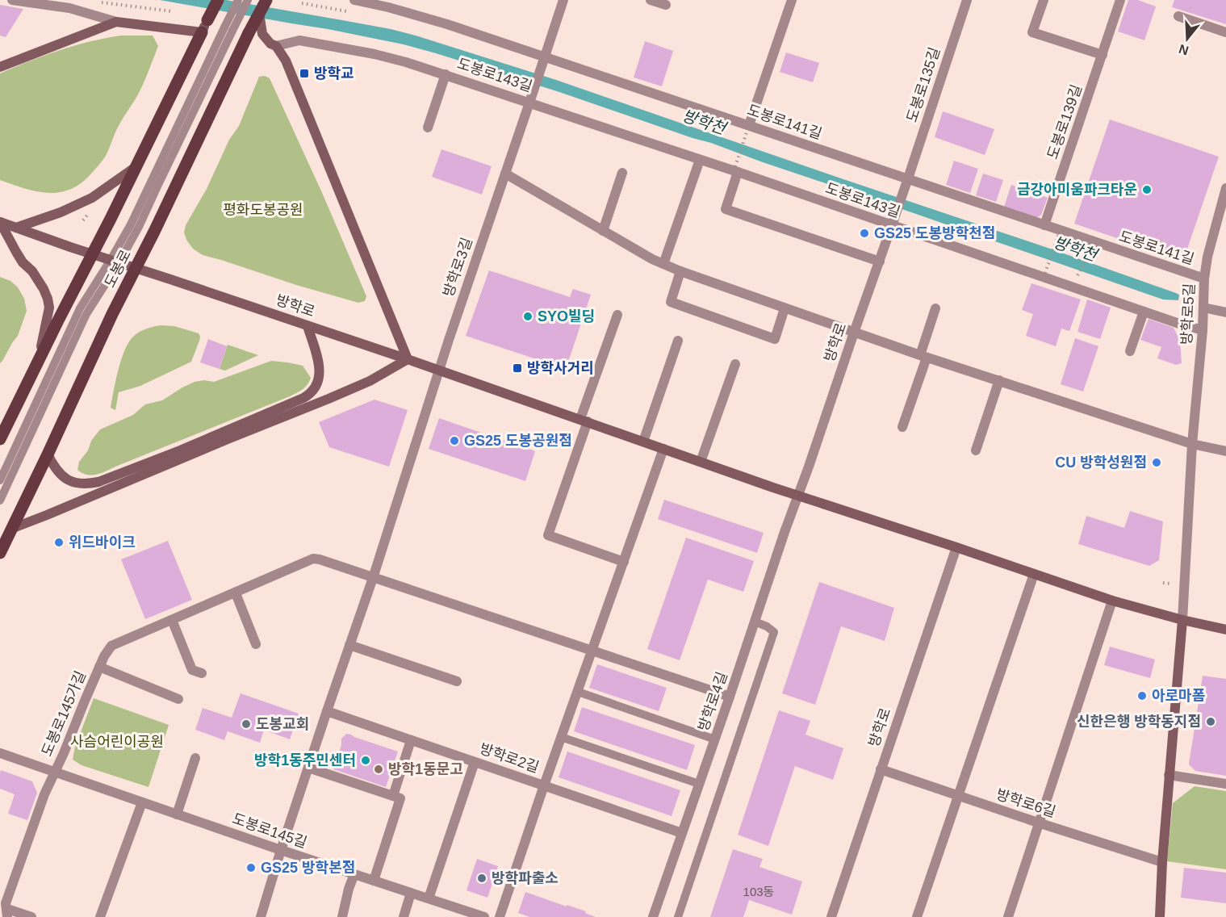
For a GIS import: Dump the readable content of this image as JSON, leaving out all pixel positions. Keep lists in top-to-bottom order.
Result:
{
  "streets": {
    "main road": ["도봉로", "방학로"],
    "street": [
      "도봉로143길",
      "도봉로135길",
      "도봉로141길",
      "도봉로139길",
      "방학로3길",
      "방학로5길",
      "방학로4길",
      "도봉로145가길",
      "방학로2길",
      "방학로6길",
      "도봉로145길"
    ]
  },
  "crossings": [
    ["도봉로143길", "도봉로135길"],
    ["도봉로143길", "방학로3길"],
    ["도봉로143길", "방학로"],
    ["도봉로143길", "방학로5길"],
    ["도봉로135길", "도봉로141길"],
    ["도봉로135길", "방학로"],
    ["도봉로141길", "도봉로139길"],
    ["도봉로141길", "방학로3길"],
    ["도봉로141길", "방학로5길"],
    ["방학로3길", "방학로"],
    ["도봉로", "방학로"],
    ["방학로", "방학로5길"],
    ["방학로", "방학로4길"],
    ["방학로", "방학로6길"],
    ["방학로4길", "방학로2길"],
    ["도봉로145가길", "도봉로145길"]
  ],
  "water": ["방학천"],
  "parks": ["평화도봉공원", "사슴어린이공원"],
  "places": {
    "transit": ["방학교", "방학사거리"],
    "other": [
      "금강아미움파크타운",
      "GS25 도봉방학천점",
      "SYO빌딩",
      "GS25 도봉공원점",
      "CU 방학성원점",
      "위드바이크",
      "아로마폼",
      "신한은행 방학동지점",
      "도봉교회",
      "방학1동주민센터",
      "방학1동문고",
      "GS25 방학본점",
      "방학파출소"
    ]
  },
  "house_numbers": ["103동"],
  "north": "bottom"
}
